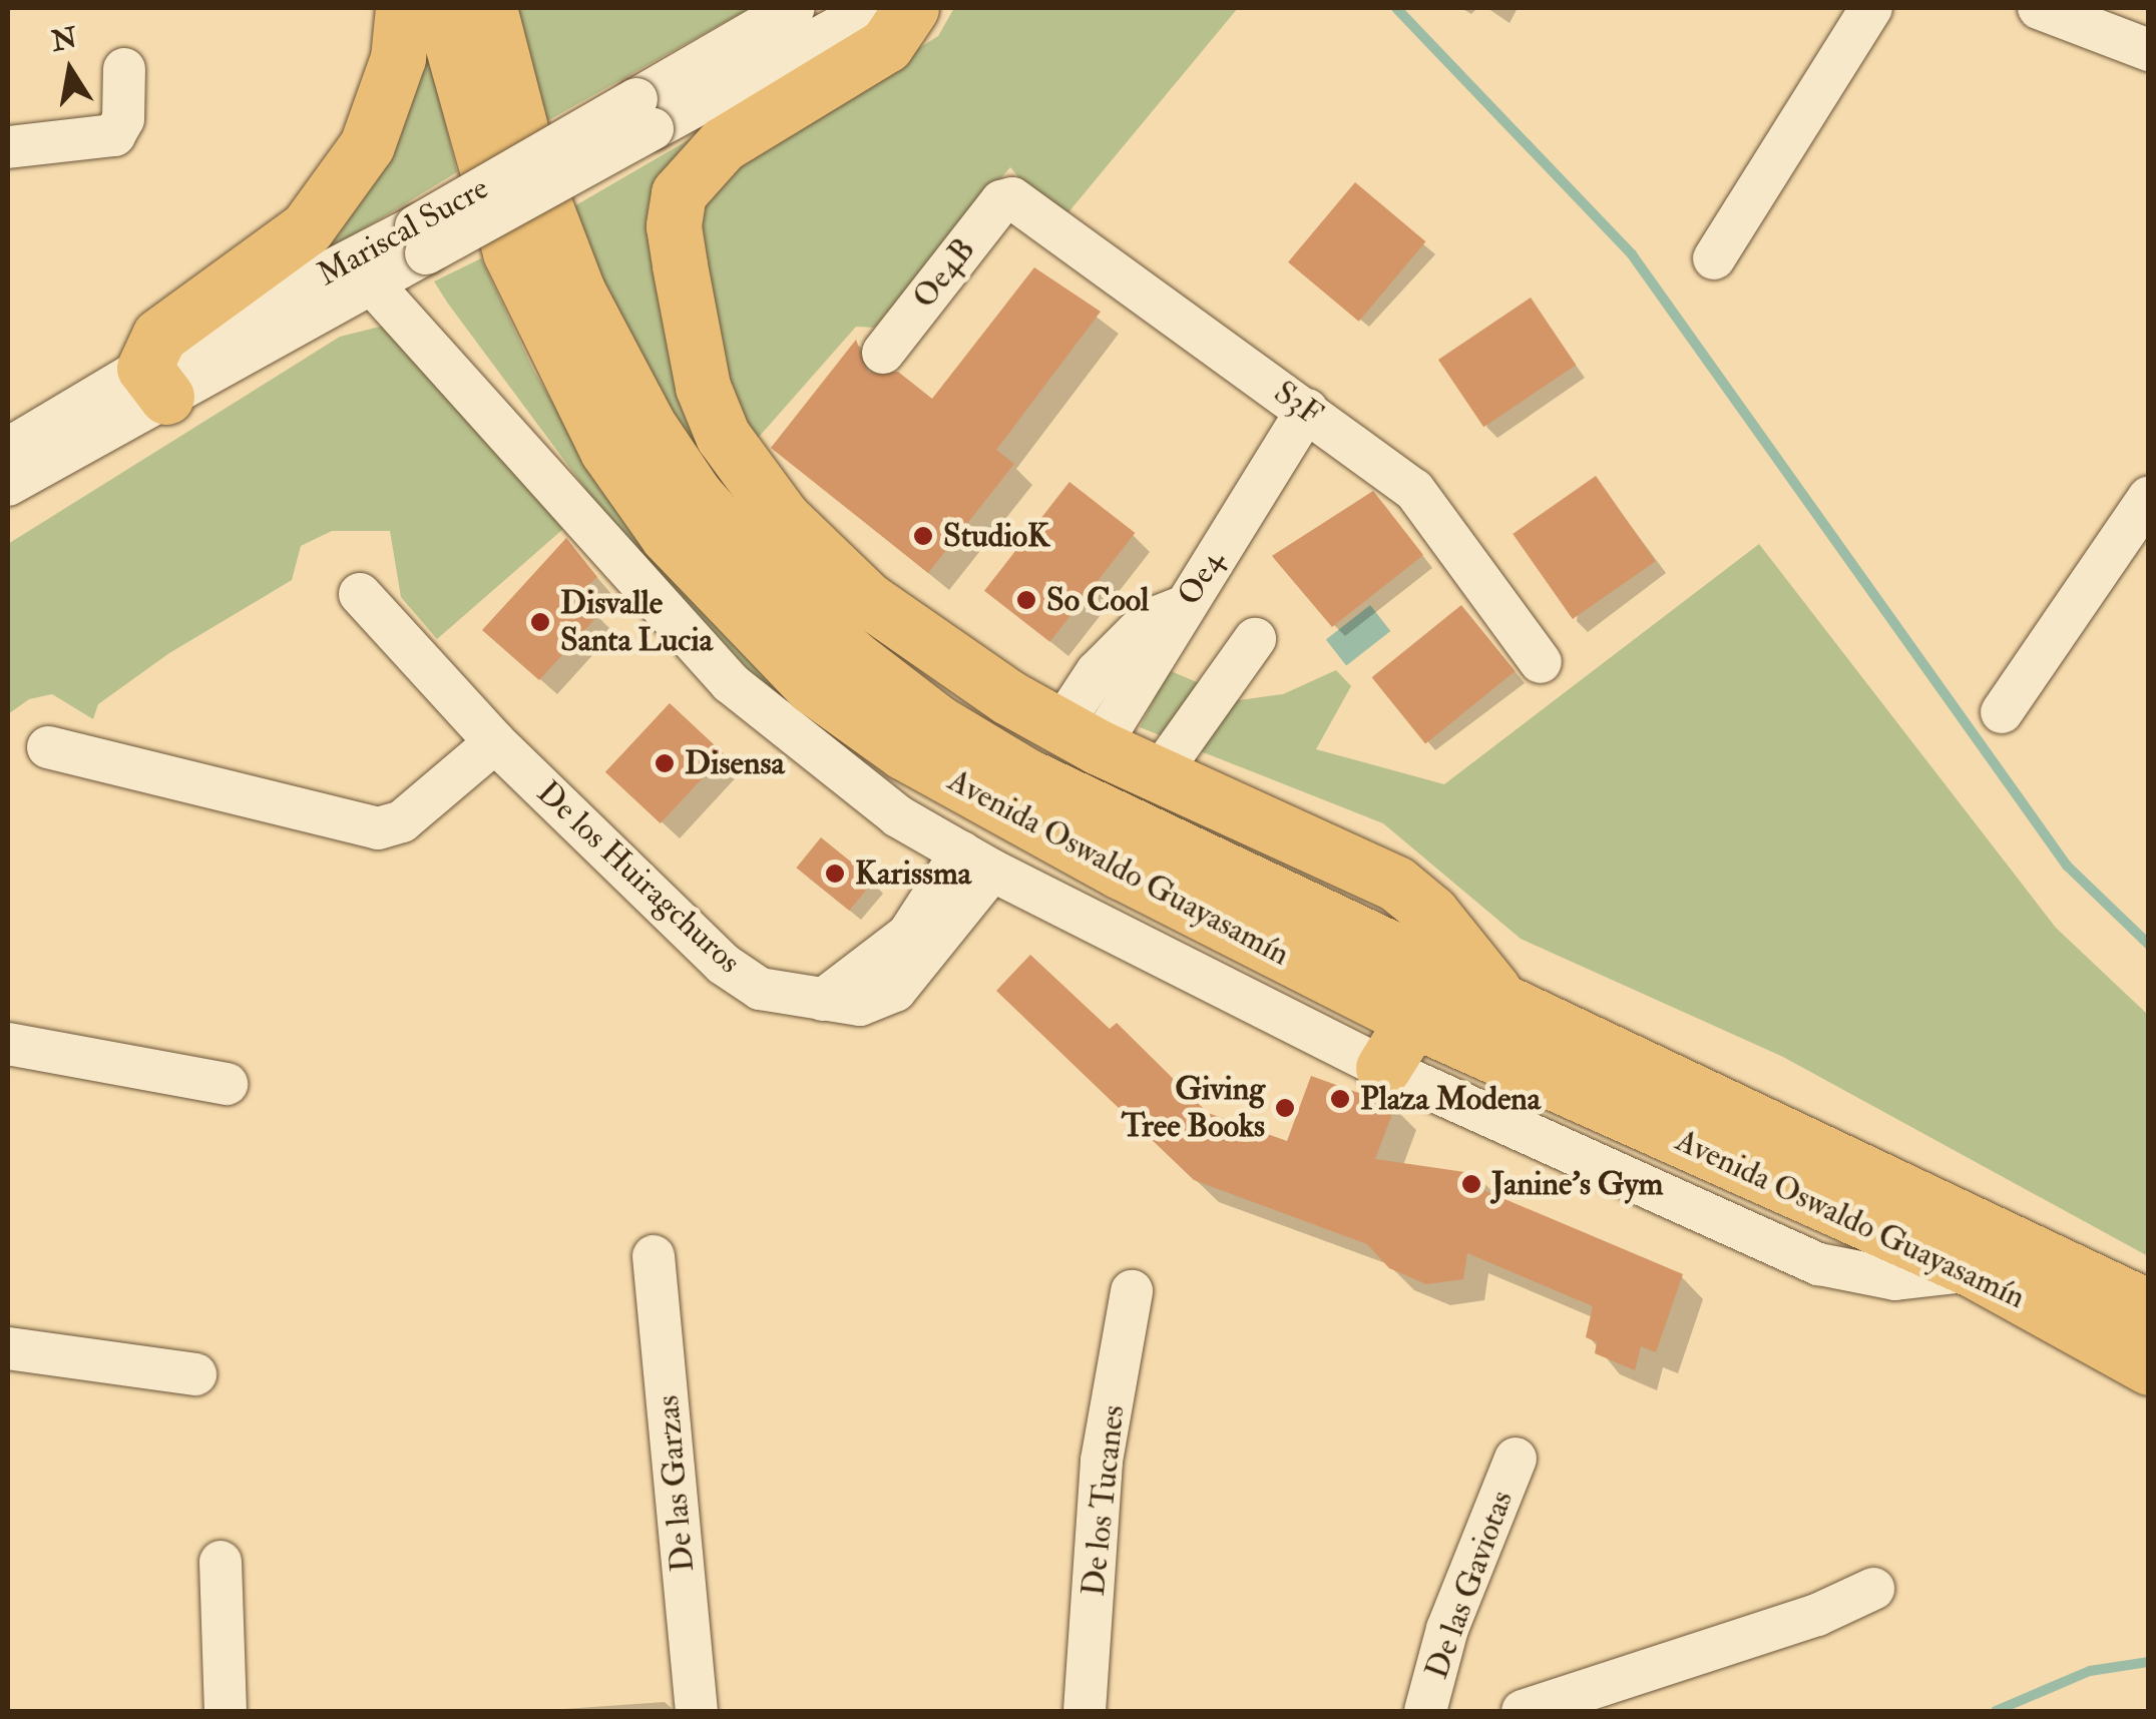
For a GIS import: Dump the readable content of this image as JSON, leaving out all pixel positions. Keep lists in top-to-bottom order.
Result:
{
  "streets": {
    "main road": ["Avenida Oswaldo Guayasamín"],
    "street": [
      "Mariscal Sucre",
      "Oe4B",
      "S3F",
      "Oe4",
      "De los Huiragchuros",
      "De las Garzas",
      "De los Tucanes",
      "De las Gaviotas"
    ]
  },
  "crossings": [
    ["Oe4B", "S3F"],
    ["S3F", "Oe4"]
  ],
  "places": [
    "StudioK",
    "So Cool",
    "Disvalle Santa Lucia",
    "Disensa",
    "Karissma",
    "Plaza Modena",
    "Giving Tree Books",
    "Janine's Gym"
  ],
  "north": "top"
}
